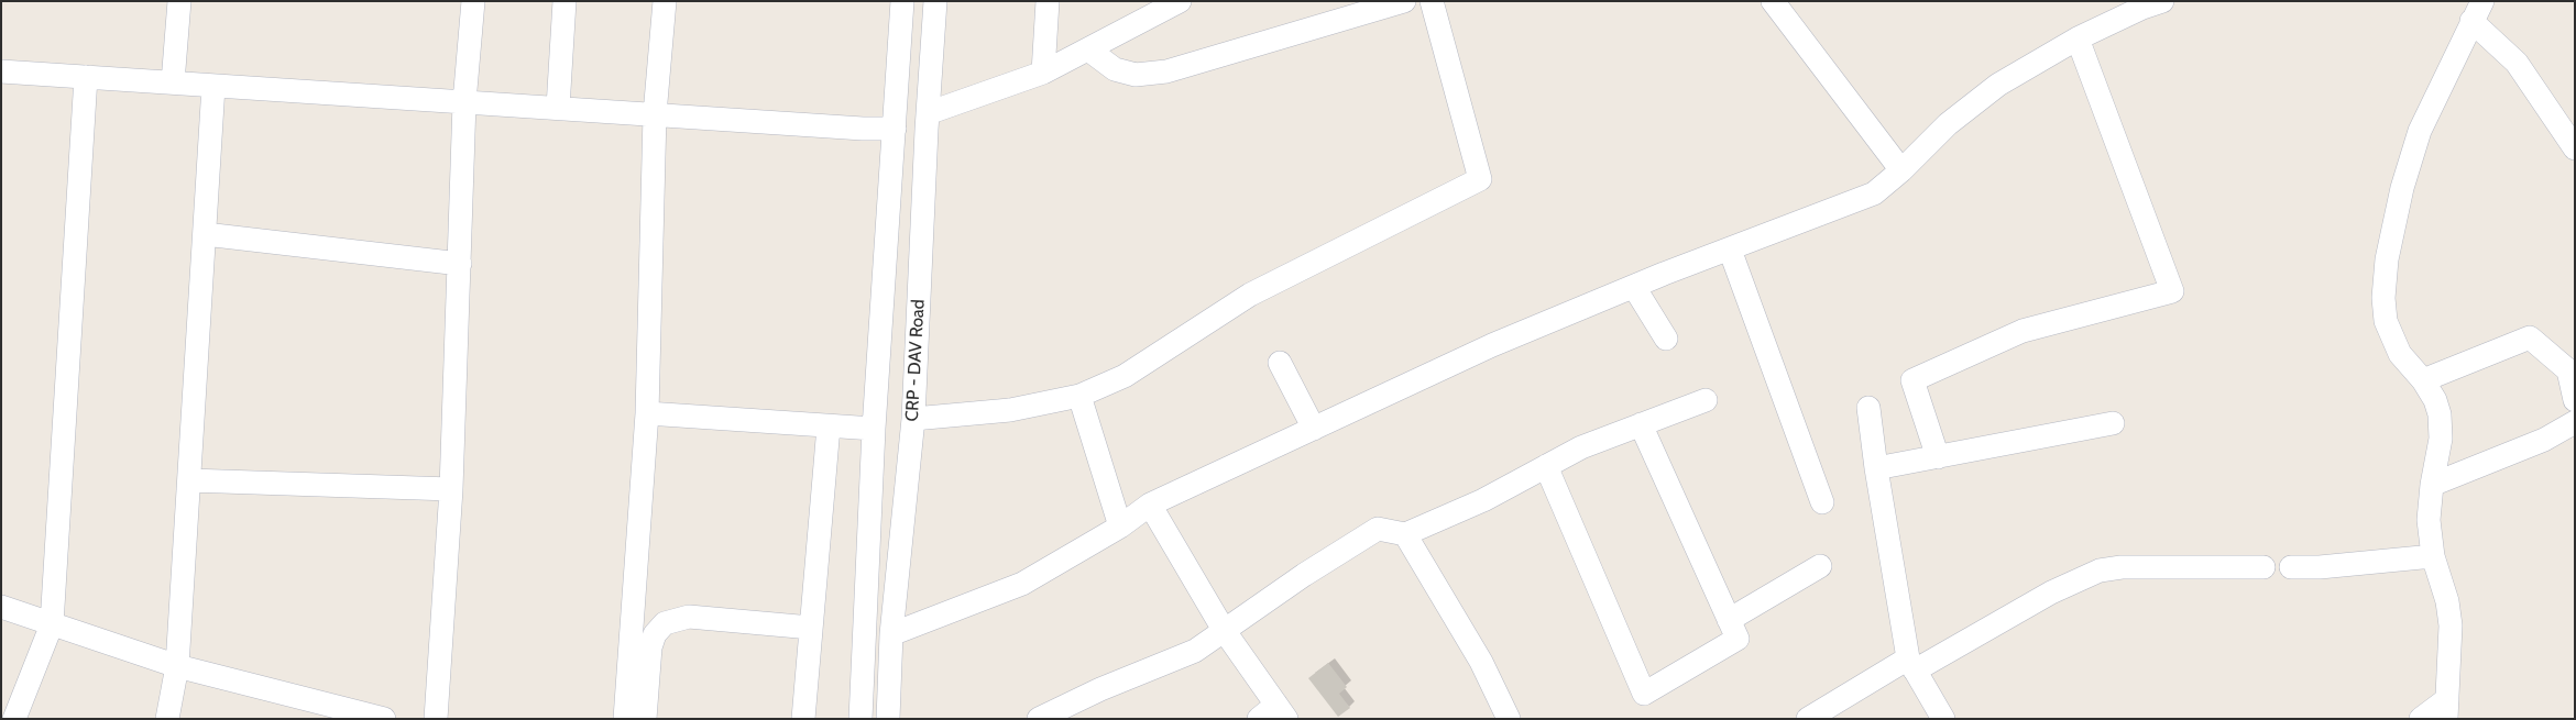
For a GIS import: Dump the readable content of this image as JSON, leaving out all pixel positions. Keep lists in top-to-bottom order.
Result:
{
  "streets": {
    "street": ["CRP - DAV Road"]
  }
}
